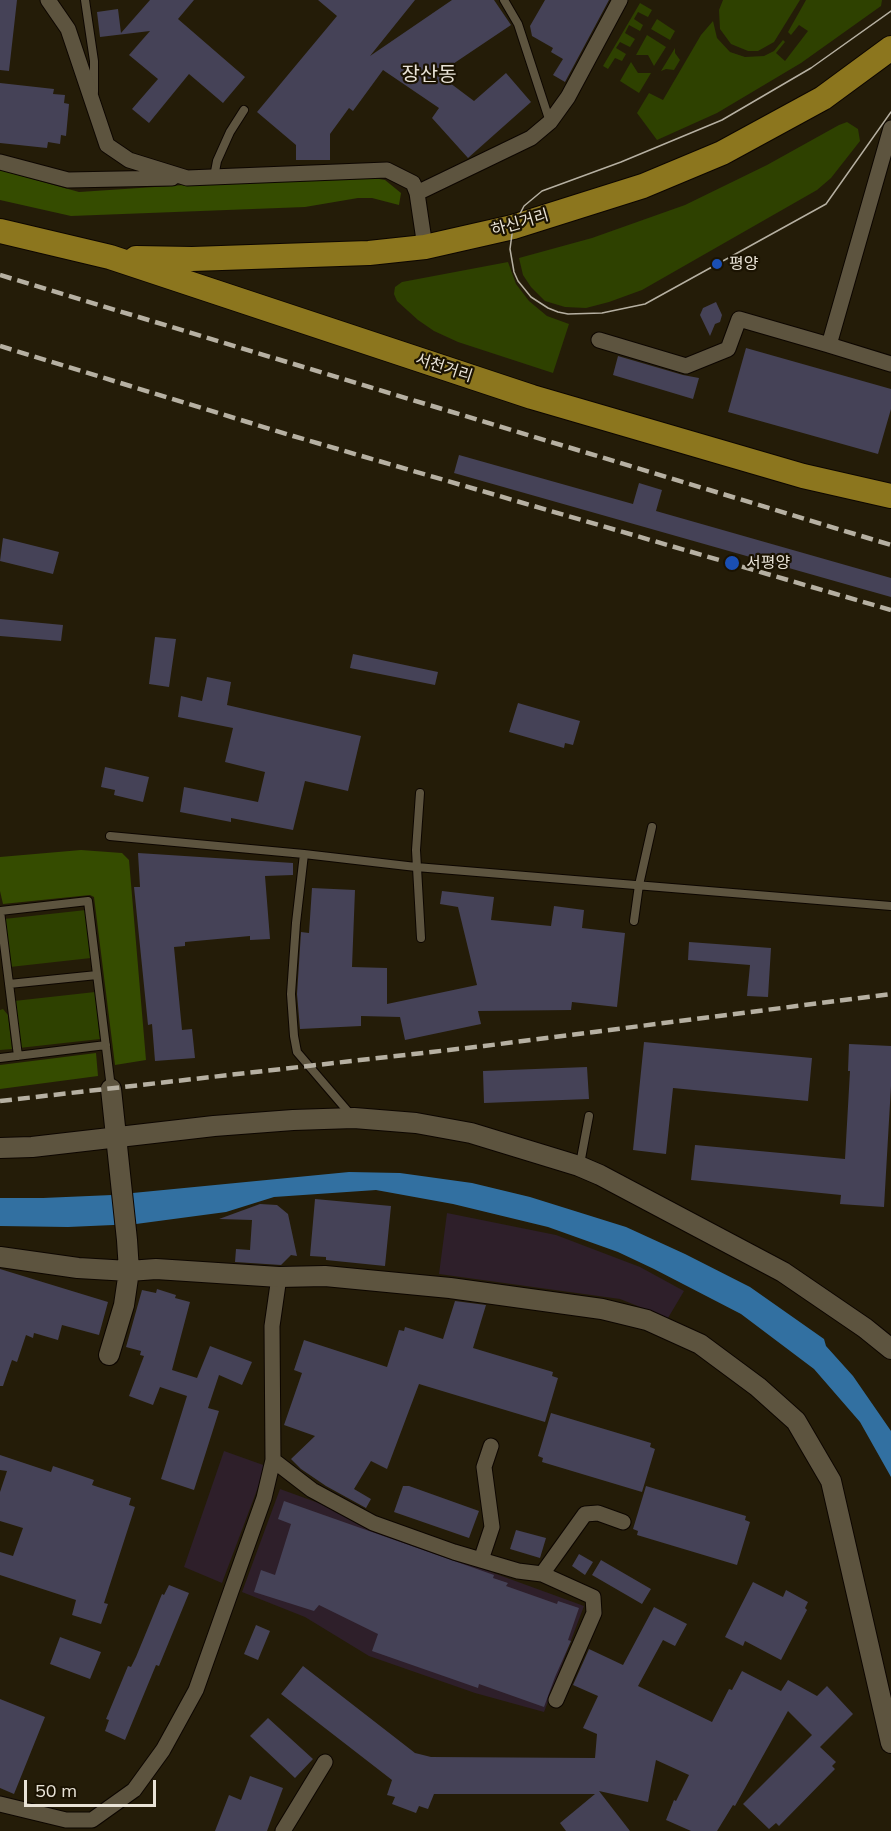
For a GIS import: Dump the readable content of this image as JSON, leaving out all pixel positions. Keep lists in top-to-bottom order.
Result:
{
  "streets": {
    "main road": ["하신거리", "서천거리"]
  },
  "crossings": [
    ["하신거리", "서천거리"]
  ],
  "districts": ["장산동"],
  "places": ["평양", "서평양"],
  "scale_bar": "50 m"
}
